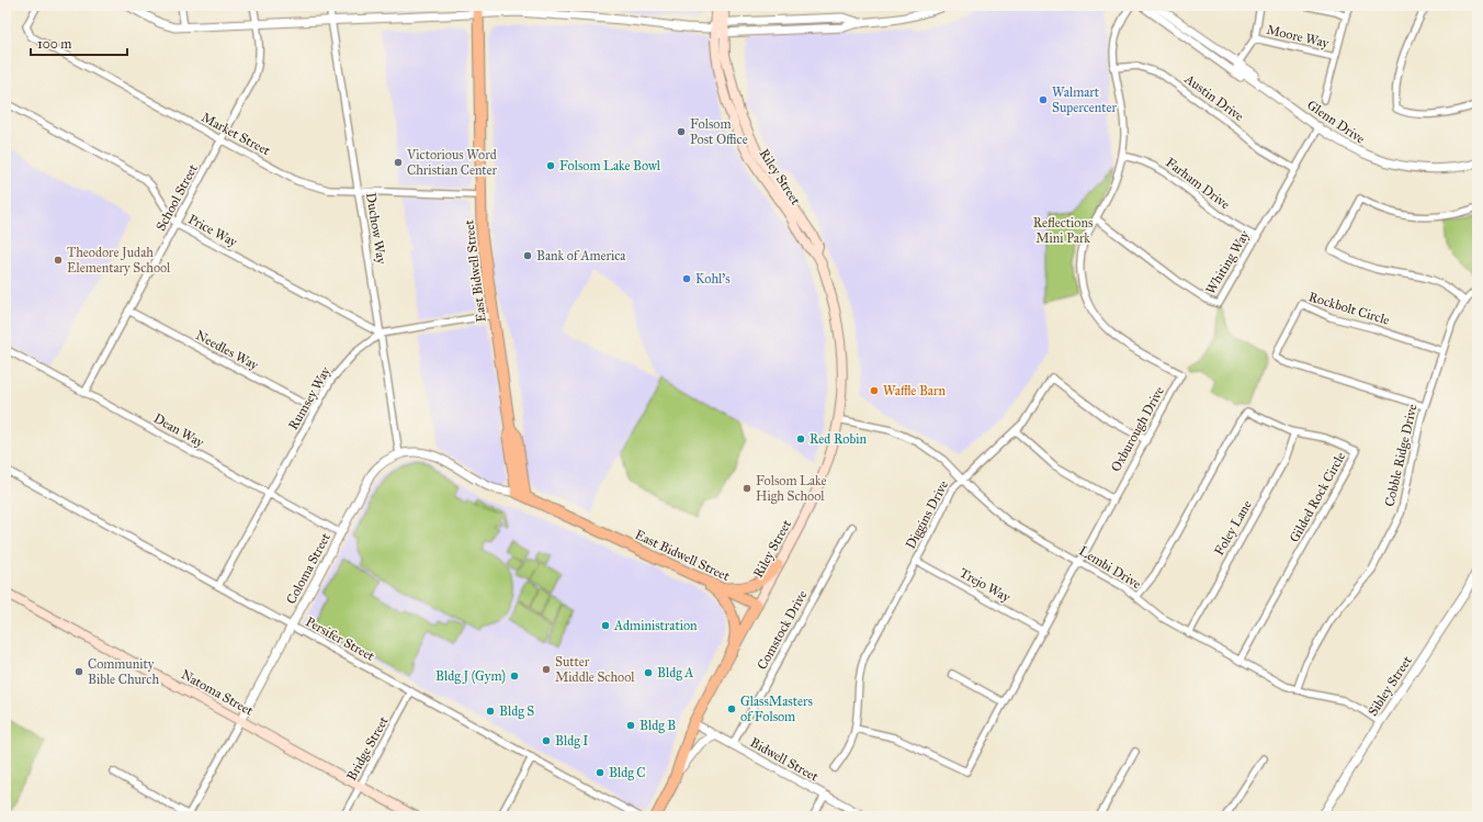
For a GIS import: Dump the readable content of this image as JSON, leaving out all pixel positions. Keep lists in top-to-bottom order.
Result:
{
  "streets": {
    "main road": ["Riley Street", "East Bidwell Street", "Natoma Street"],
    "street": [
      "Moore Way",
      "Austin Drive",
      "Glenn Drive",
      "Market Street",
      "Farham Drive",
      "School Street",
      "Duchow Way",
      "Price Way",
      "Whiting Way",
      "Rockbolt Circle",
      "Needles Way",
      "Rumsey Way",
      "Oxburough Drive",
      "Dean Way",
      "Cobble Ridge Drive",
      "Gilded Rock Circle",
      "Diggins Drive",
      "Foley Lane",
      "Lembi Drive",
      "Coloma Street",
      "Trejo Way",
      "Comstock Drive",
      "Persifer Street",
      "Sibley Street",
      "Bridge Street",
      "Bidwell Street"
    ]
  },
  "crossings": [
    ["Austin Drive", "Whiting Way"],
    ["Austin Drive", "Oxburough Drive"],
    ["Glenn Drive", "Whiting Way"],
    ["Market Street", "School Street"],
    ["Market Street", "Duchow Way"],
    ["Market Street", "East Bidwell Street"],
    ["Riley Street", "East Bidwell Street"],
    ["Riley Street", "Lembi Drive"],
    ["Riley Street", "Bidwell Street"],
    ["Farham Drive", "Whiting Way"],
    ["Farham Drive", "Oxburough Drive"],
    ["School Street", "Price Way"],
    ["School Street", "Needles Way"],
    ["School Street", "Dean Way"],
    ["Duchow Way", "Price Way"],
    ["Duchow Way", "Rumsey Way"],
    ["Duchow Way", "Coloma Street"],
    ["Price Way", "Rumsey Way"],
    ["Whiting Way", "Oxburough Drive"],
    ["East Bidwell Street", "Rumsey Way"],
    ["East Bidwell Street", "Coloma Street"],
    ["Rockbolt Circle", "Cobble Ridge Drive"],
    ["Needles Way", "Rumsey Way"],
    ["Rumsey Way", "Dean Way"],
    ["Rumsey Way", "Persifer Street"],
    ["Oxburough Drive", "Diggins Drive"],
    ["Oxburough Drive", "Lembi Drive"],
    ["Oxburough Drive", "Trejo Way"],
    ["Dean Way", "Coloma Street"],
    ["Cobble Ridge Drive", "Lembi Drive"],
    ["Gilded Rock Circle", "Foley Lane"],
    ["Gilded Rock Circle", "Lembi Drive"],
    ["Diggins Drive", "Lembi Drive"],
    ["Diggins Drive", "Trejo Way"],
    ["Foley Lane", "Lembi Drive"],
    ["Lembi Drive", "Sibley Street"],
    ["Coloma Street", "Persifer Street"],
    ["Coloma Street", "Natoma Street"],
    ["Comstock Drive", "Bidwell Street"],
    ["Persifer Street", "Bridge Street"],
    ["Natoma Street", "Bridge Street"]
  ],
  "parks": ["Reflections Mini Park"],
  "places": [
    "Walmart Supercenter",
    "Folsom Post Office",
    "Victorious Word Christian Center",
    "Folsom Lake Bowl",
    "Bank of America",
    "Theodore Judah Elementary School",
    "Kohl's",
    "Waffle Barn",
    "Red Robin",
    "Folsom Lake High School",
    "Administration",
    "Sutter Middle School",
    "Community Bible Church",
    "Bldg A",
    "Bldg J (Gym)",
    "GlassMasters of Folsom",
    "Bldg S",
    "Bldg B",
    "Bldg I",
    "Bldg C"
  ],
  "scale_bar": "100 m"
}
